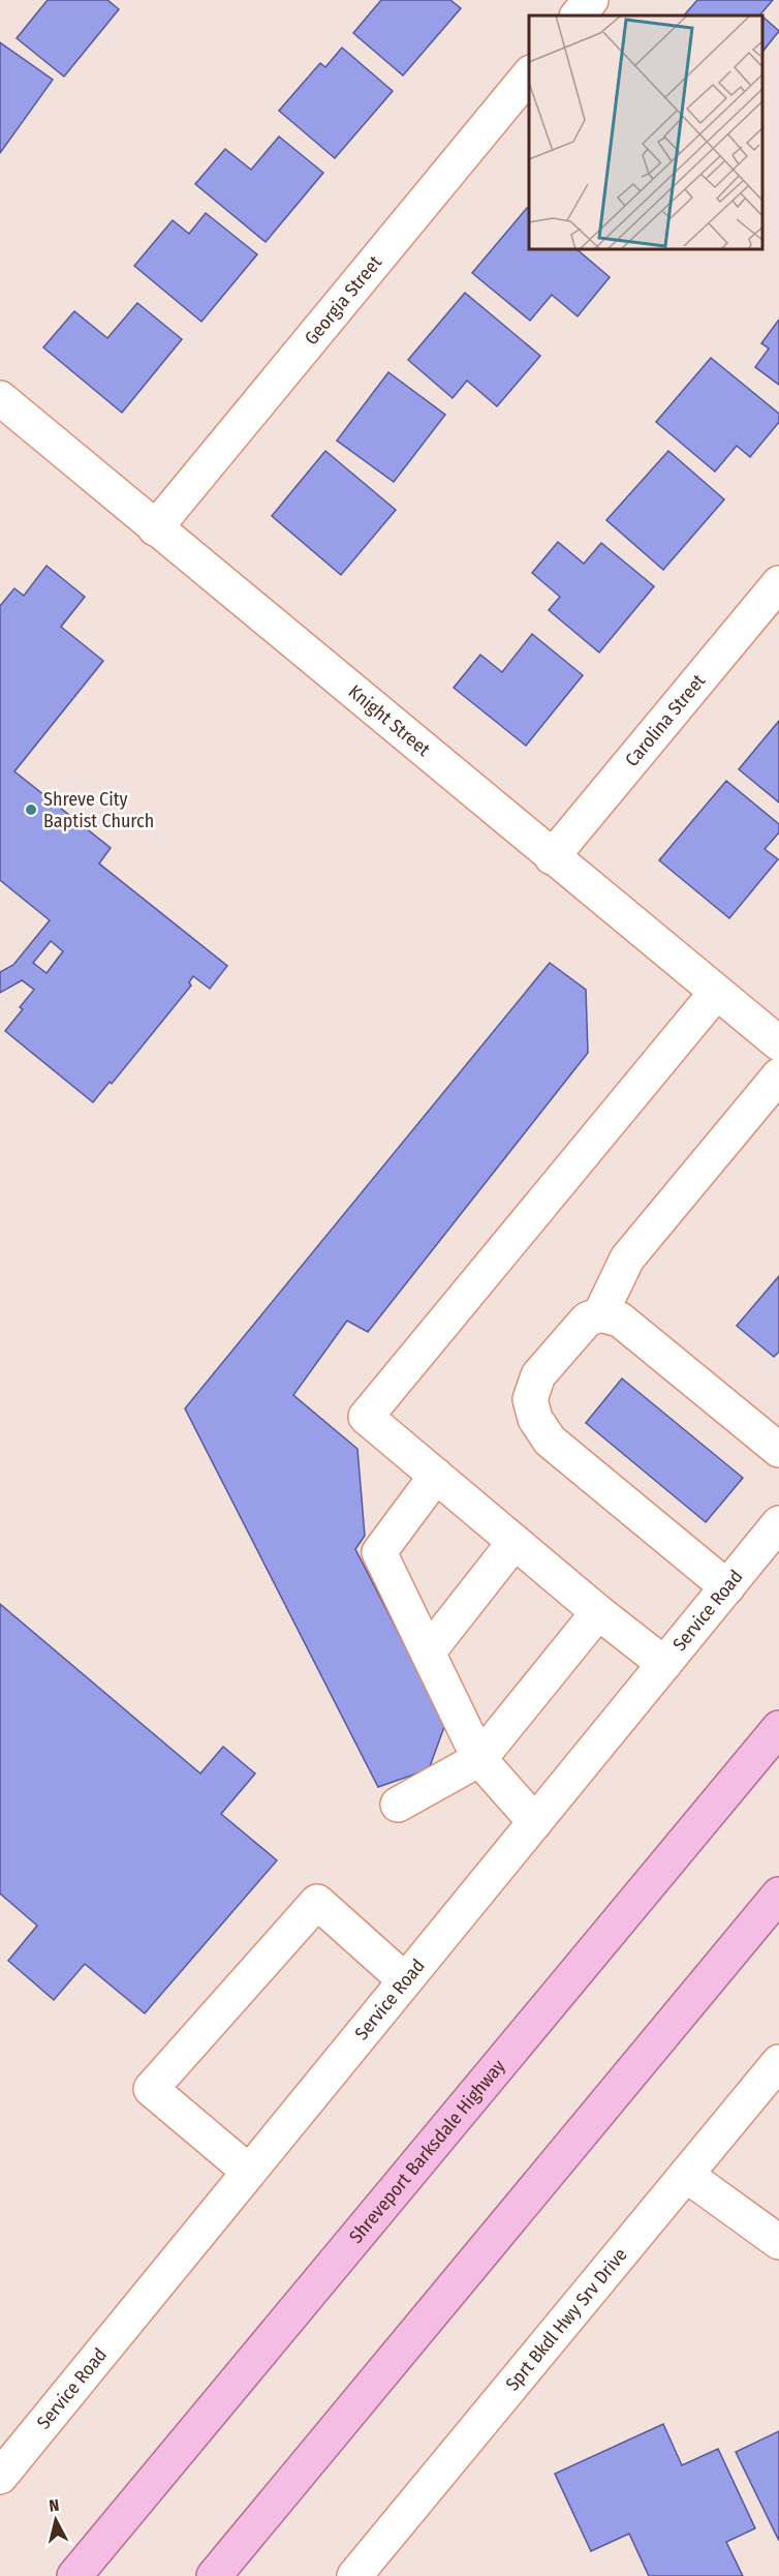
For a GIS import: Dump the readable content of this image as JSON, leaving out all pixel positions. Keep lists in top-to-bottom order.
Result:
{
  "streets": {
    "main road": ["Shreveport Barksdale Highway"],
    "street": [
      "Georgia Street",
      "Carolina Street",
      "Knight Street",
      "Service Road",
      "Sprt Bkdl Hwy Srv Drive"
    ]
  },
  "crossings": [
    ["Georgia Street", "Knight Street"],
    ["Carolina Street", "Knight Street"]
  ],
  "places": ["Shreve City Baptist Church"],
  "north": "top"
}
